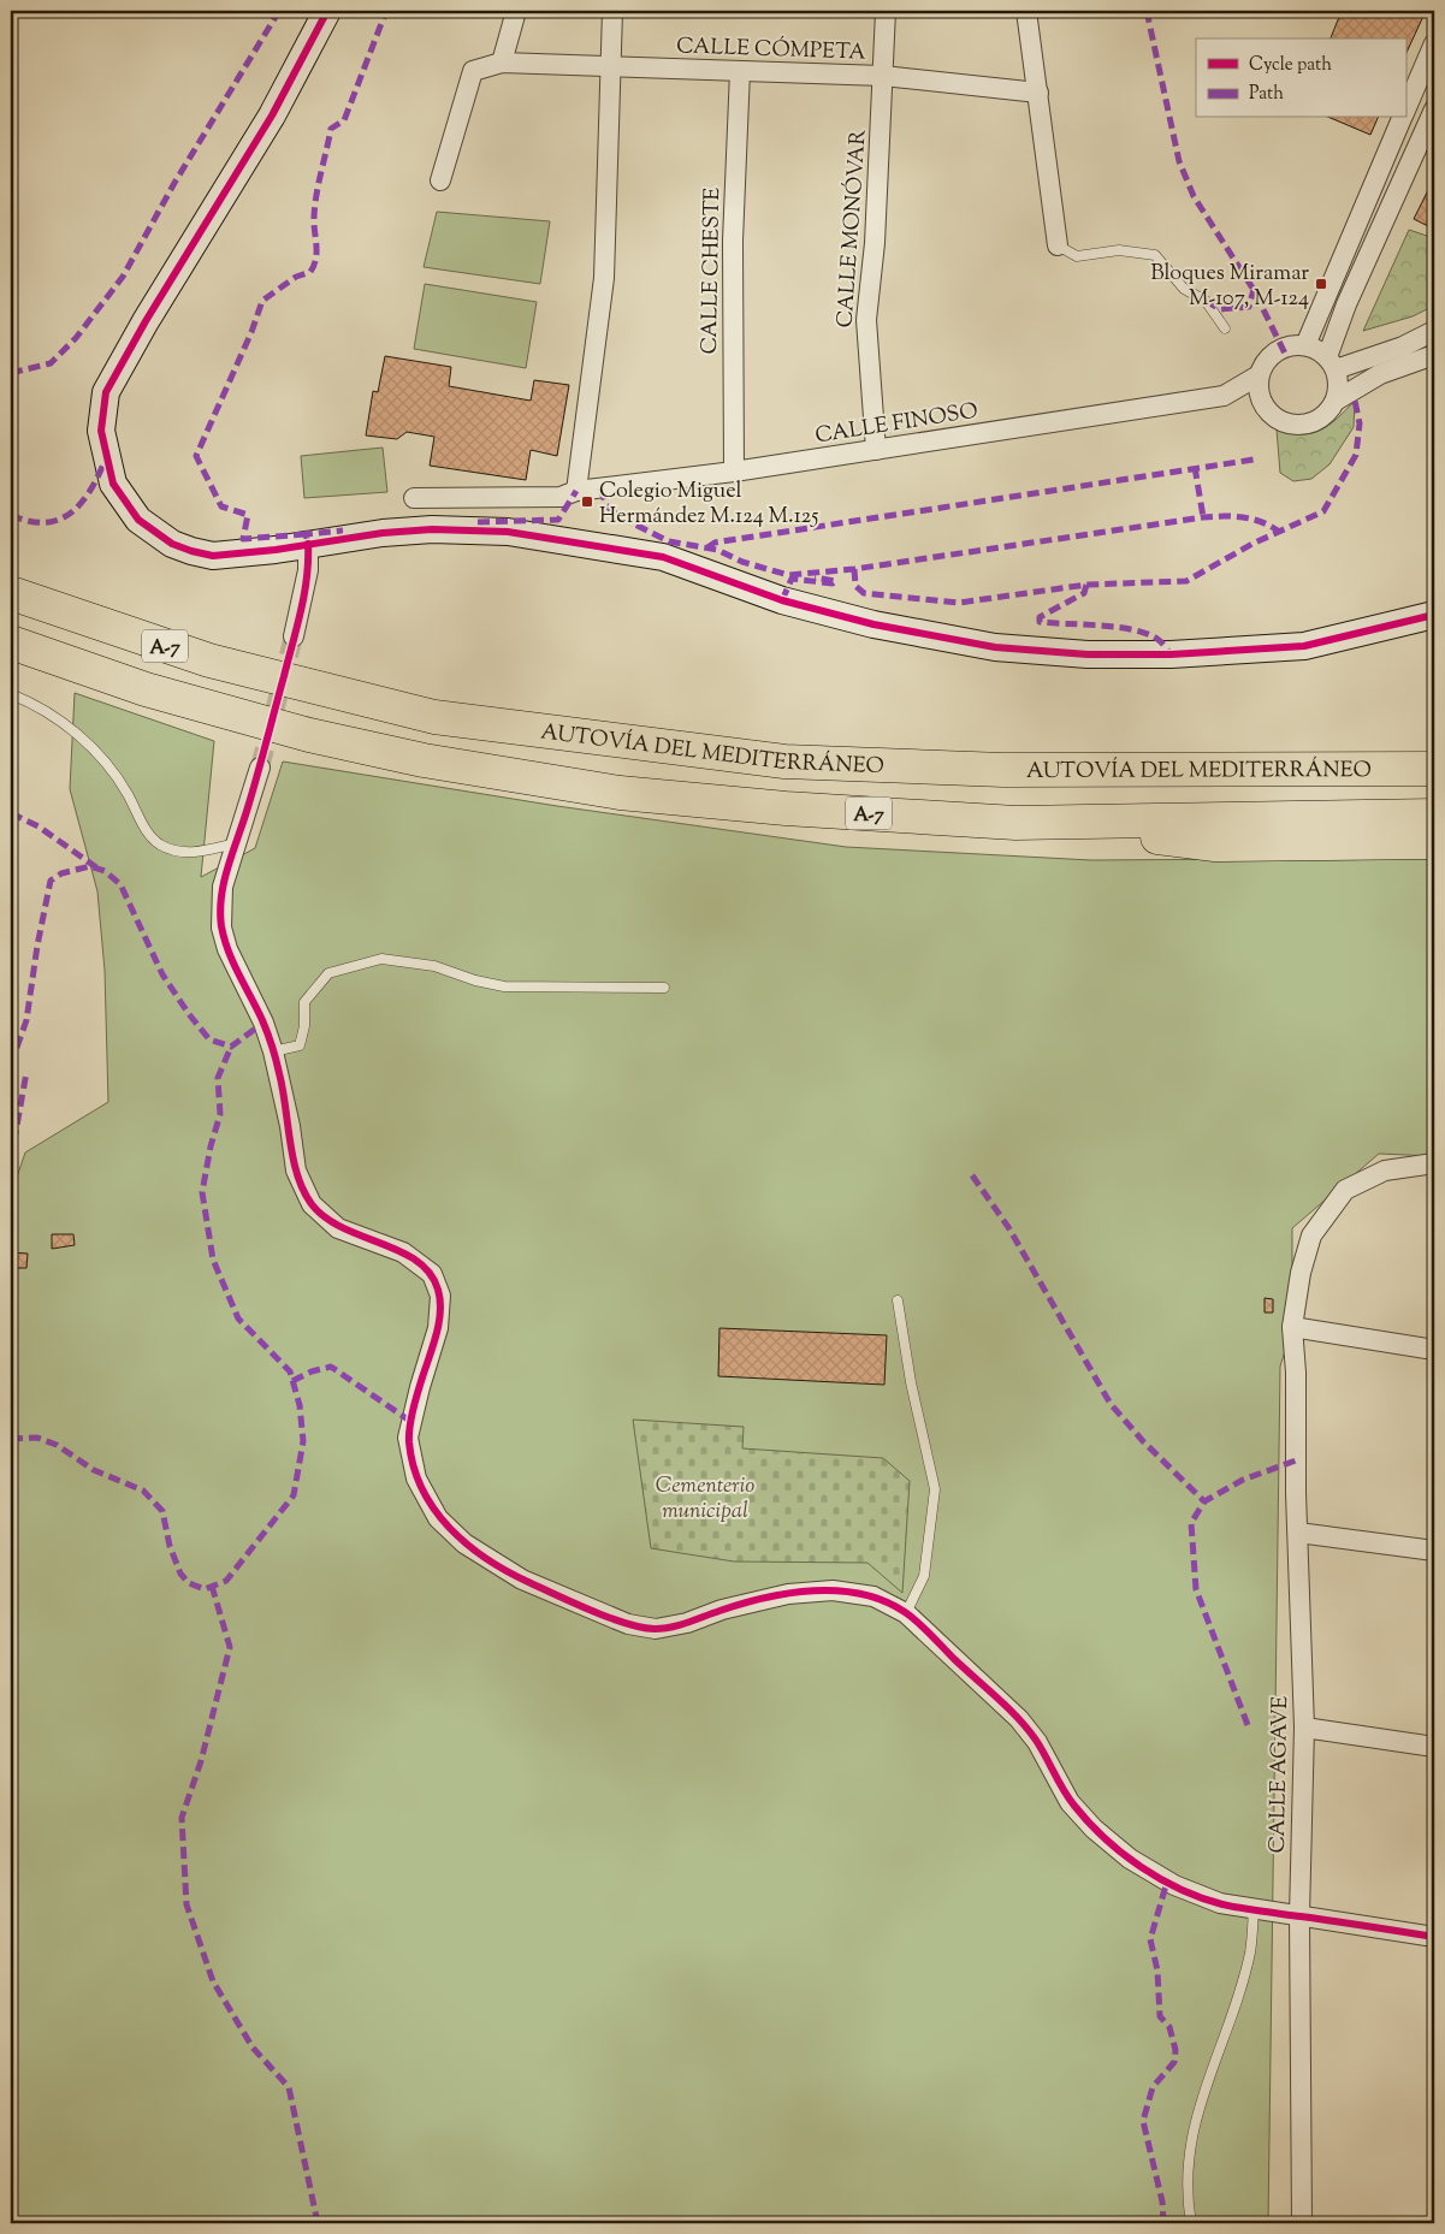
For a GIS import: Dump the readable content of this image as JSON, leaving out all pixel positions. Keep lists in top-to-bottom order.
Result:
{
  "streets": {
    "highway": ["A-7", "AUTOVÍA DEL MEDITERRÁNEO"],
    "street": [
      "CALLE CÓMPETA",
      "CALLE MONÓVAR",
      "CALLE CHESTE",
      "CALLE FINOSO",
      "CALLE AGAVE"
    ]
  },
  "crossings": [
    ["CALLE CÓMPETA", "CALLE MONÓVAR"],
    ["CALLE CÓMPETA", "CALLE CHESTE"],
    ["CALLE MONÓVAR", "CALLE FINOSO"],
    ["CALLE CHESTE", "CALLE FINOSO"]
  ],
  "parks": ["Cementerio municipal"],
  "places": {
    "transit": ["Bloques Miramar M-107, M-124", "Colegio Miguel Hermández M.124 M.125"]
  },
  "legend": ["Cycle path", "Path"]
}
